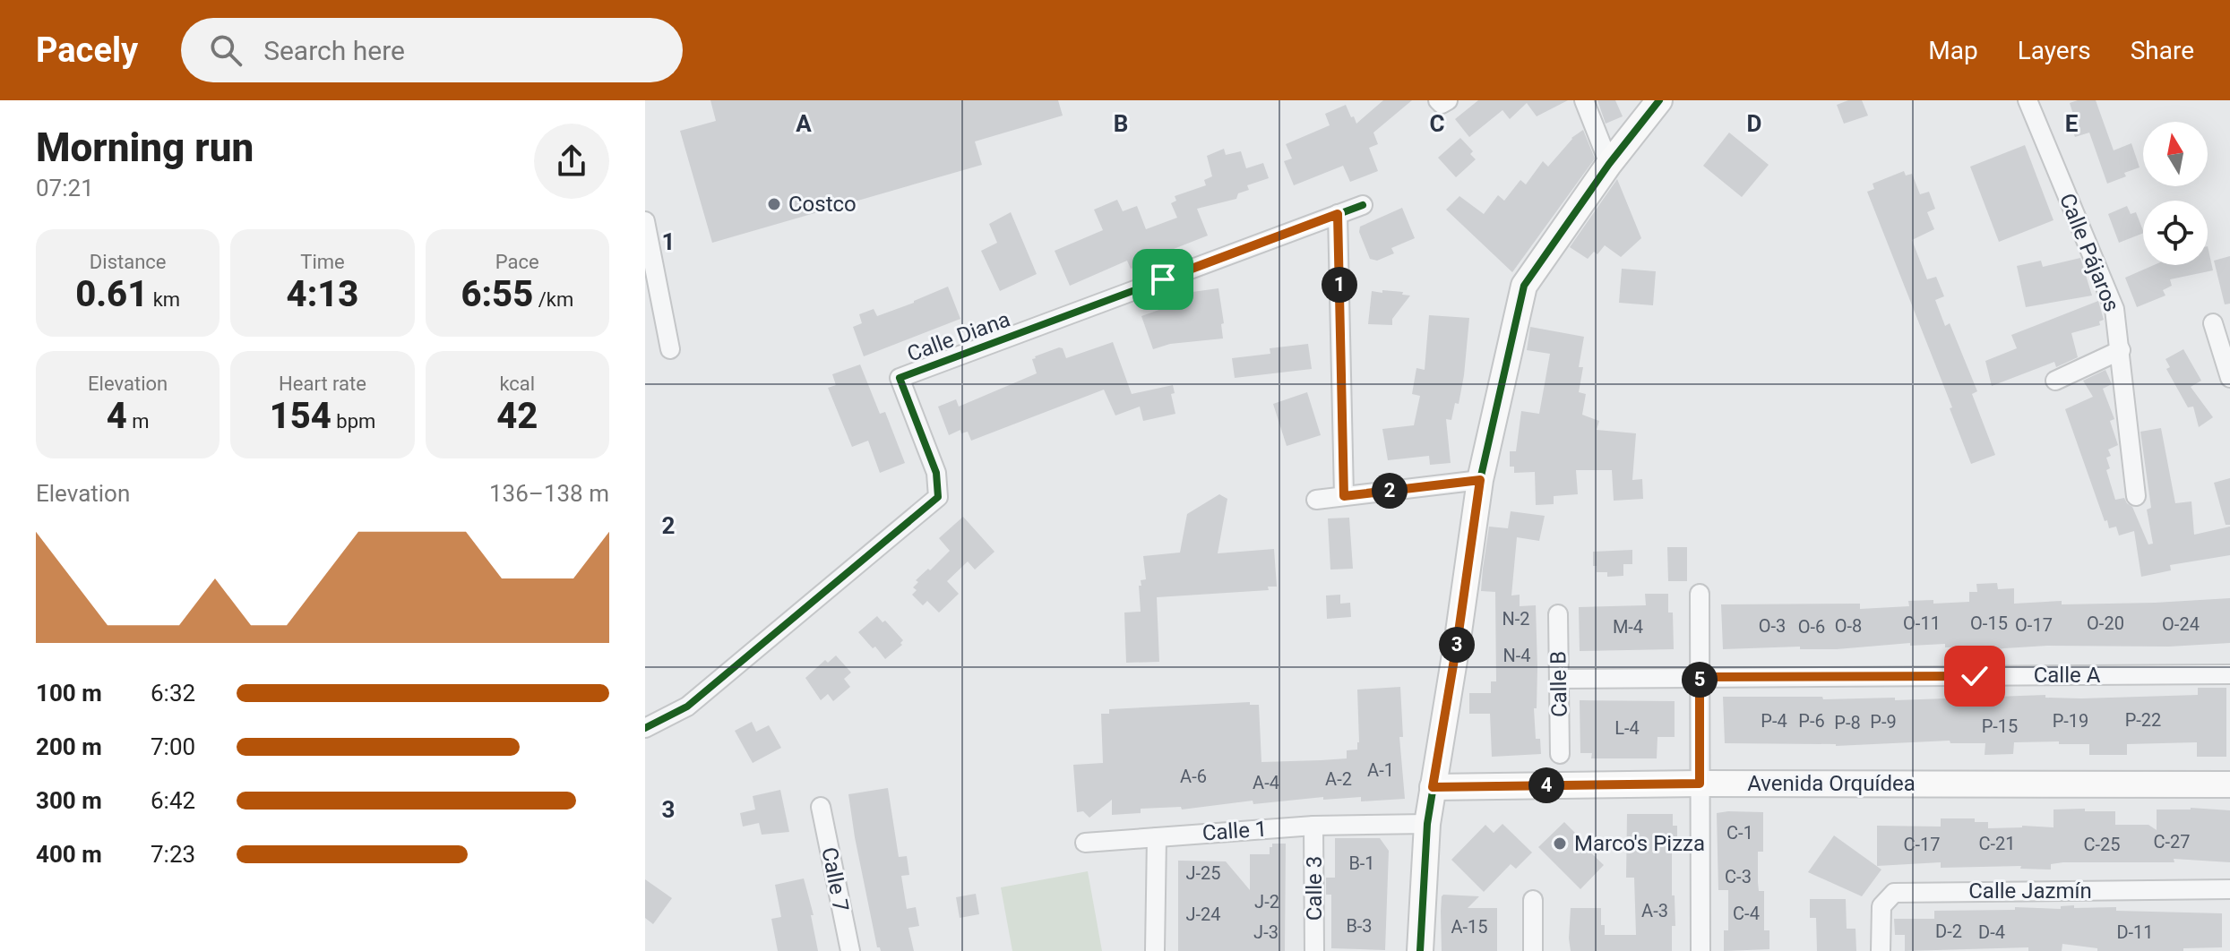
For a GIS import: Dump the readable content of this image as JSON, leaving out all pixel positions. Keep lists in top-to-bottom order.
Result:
{
  "streets": {
    "street": [
      "Calle Pájaros",
      "Calle Diana",
      "Calle A",
      "Calle B",
      "Avenida Orquídea",
      "Calle 1",
      "Calle 7",
      "Calle 3",
      "Calle Jazmín"
    ]
  },
  "crossings": [
    ["Calle A", "Calle B"],
    ["Calle 1", "Calle 3"]
  ],
  "places": ["Costco", "Marco's Pizza"],
  "house_numbers": [
    "N-2",
    "O-11",
    "O-15",
    "O-20",
    "O-24",
    "O-17",
    "O-3",
    "O-8",
    "M-4",
    "O-6",
    "N-4",
    "P-22",
    "P-4",
    "P-6",
    "P-19",
    "P-9",
    "P-8",
    "P-15",
    "L-4",
    "A-1",
    "A-6",
    "A-2",
    "A-4",
    "C-1",
    "C-27",
    "C-21",
    "C-17",
    "C-25",
    "B-1",
    "J-25",
    "C-3",
    "J-2",
    "A-3",
    "C-4",
    "J-24",
    "B-3",
    "A-15",
    "D-2",
    "J-3",
    "D-4",
    "D-11"
  ],
  "north": "top",
  "page": {
    "header": "Pacely",
    "search": "Search here",
    "nav": ["Map", "Layers", "Share"],
    "heading": ["Morning run", "07:21"],
    "stats": [
      ["Distance", "0.61 km"],
      ["Time", "4:13"],
      ["Pace", "6:55 /km"],
      ["Elevation", "4 m"],
      ["Heart rate", "154 bpm"],
      ["kcal", "42"]
    ],
    "pins": [
      "1",
      "2",
      "3",
      "5",
      "4"
    ],
    "chart": ["Elevation", "136–138 m"],
    "list": [
      {
        "name": "100 m",
        "note": "6:32"
      },
      {
        "name": "200 m",
        "note": "7:00"
      },
      {
        "name": "300 m",
        "note": "6:42"
      },
      {
        "name": "400 m",
        "note": "7:23"
      }
    ]
  },
  "grid": {
    "columns": [
      "A",
      "B",
      "C",
      "D",
      "E"
    ],
    "rows": ["1", "2", "3"]
  }
}
